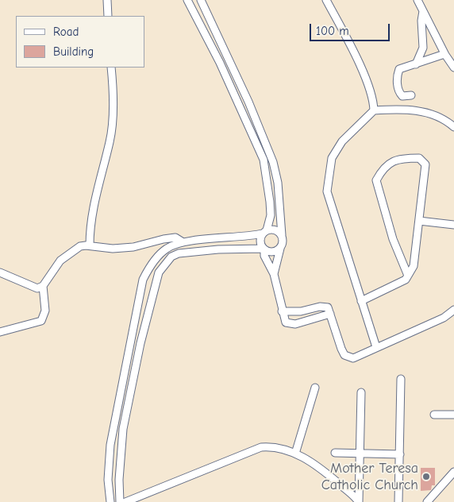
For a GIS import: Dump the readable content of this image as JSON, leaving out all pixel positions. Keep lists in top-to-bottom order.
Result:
{
  "places": ["Mother Teresa Catholic Church"],
  "legend": ["Road", "Building"],
  "scale_bar": "100 m"
}
